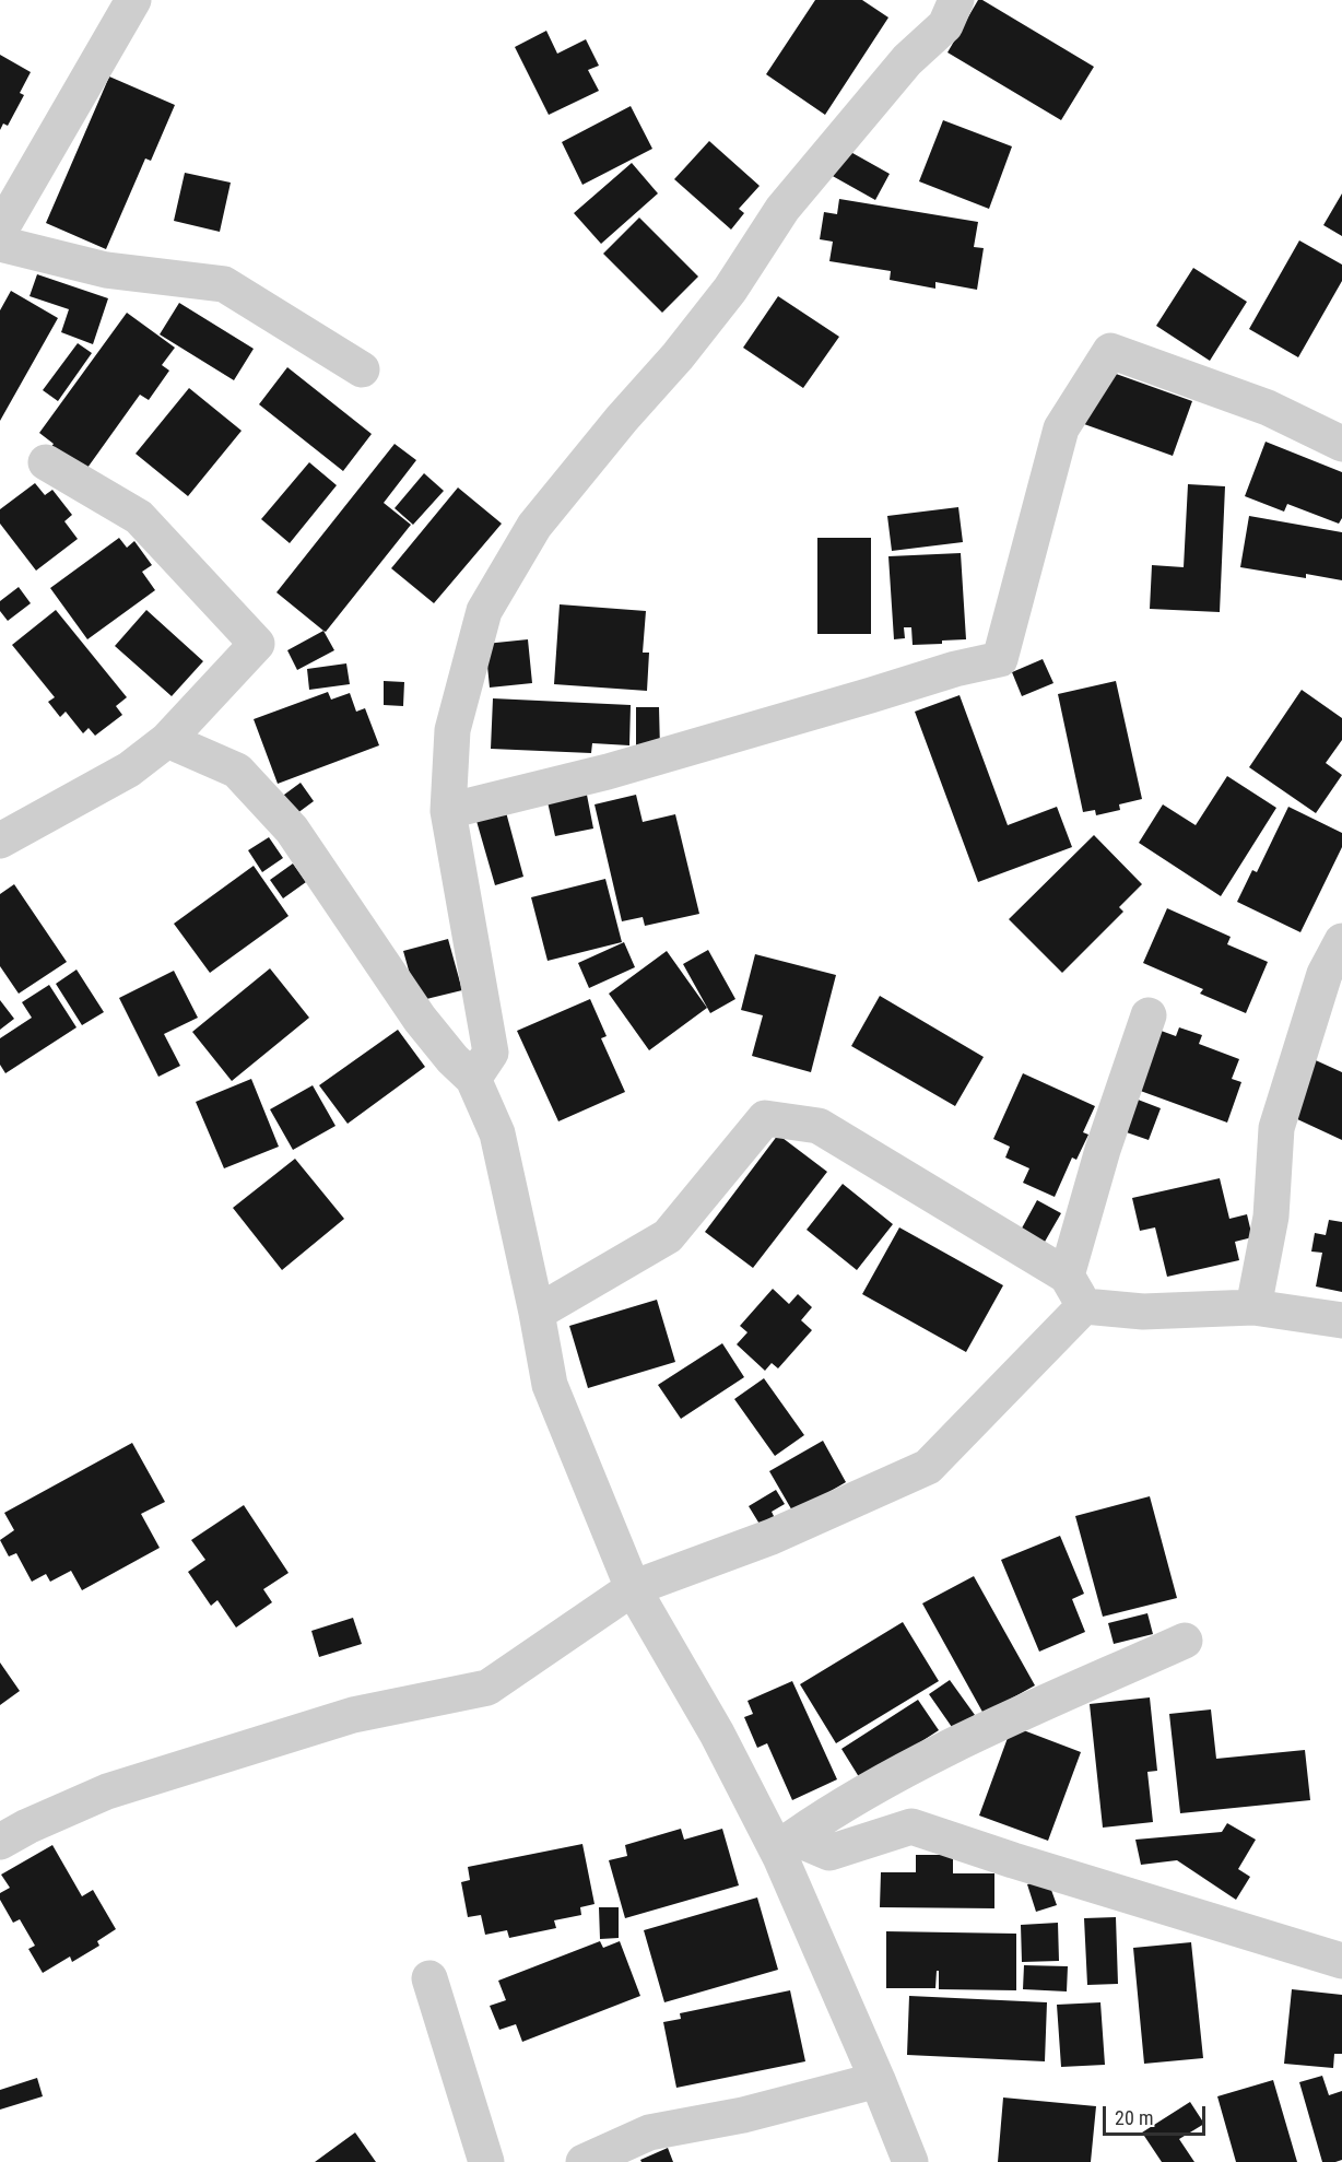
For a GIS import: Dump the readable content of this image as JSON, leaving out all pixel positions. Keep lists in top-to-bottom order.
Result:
{
  "scale_bar": "20 m"
}
